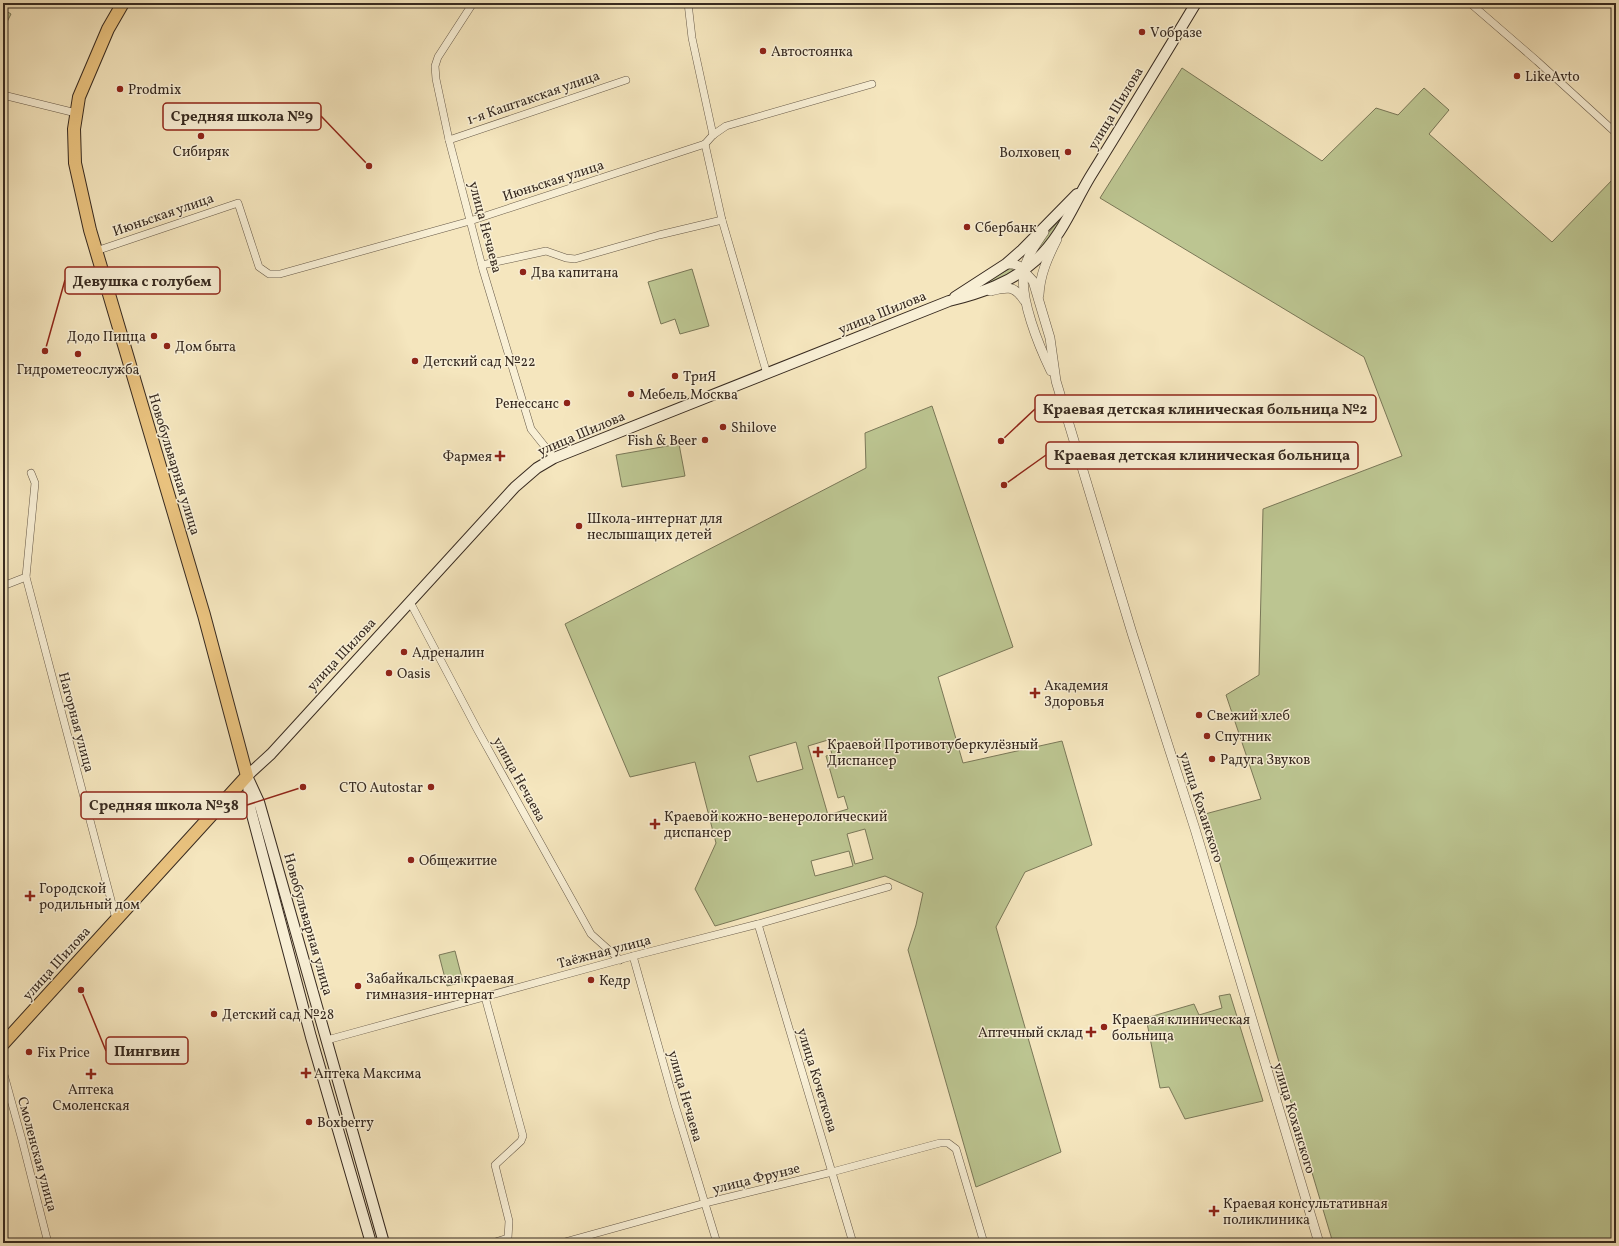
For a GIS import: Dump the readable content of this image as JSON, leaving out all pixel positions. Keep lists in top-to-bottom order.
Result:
{
  "streets": {
    "main road": ["улица Шилова", "Новобульварная улица"],
    "street": [
      "1-я Каштакская улица",
      "Июньская улица",
      "улица Нечаева",
      "Нагорная улица",
      "улица Коханского",
      "Таёжная улица",
      "улица Кочеткова",
      "Смоленская улица",
      "улица Фрунзе"
    ]
  },
  "crossings": [
    ["1-я Каштакская улица", "улица Нечаева"],
    ["улица Шилова", "улица Нечаева"],
    ["улица Шилова", "Новобульварная улица"],
    ["улица Шилова", "Нагорная улица"],
    ["Июньская улица", "улица Нечаева"],
    ["Июньская улица", "Новобульварная улица"],
    ["улица Нечаева", "Таёжная улица"],
    ["улица Нечаева", "улица Фрунзе"],
    ["Новобульварная улица", "Таёжная улица"],
    ["Таёжная улица", "улица Кочеткова"],
    ["улица Кочеткова", "улица Фрунзе"]
  ],
  "places": {
    "other": [
      "Vобразе",
      "Автостоянка",
      "LikeAvto",
      "Prodmix",
      "Сибиряк",
      "Волховец",
      "Средняя школа №9",
      "Сбербанк",
      "Два капитана",
      "Додо Пицца",
      "Дом быта",
      "Девушка с голубем",
      "Гидрометеослужба",
      "Детский сад №22",
      "ТриЯ",
      "Мебель Москва",
      "Ренессанс",
      "Shilove",
      "Fish & Beer",
      "Краевая детская клиническая больница №2",
      "Краевая детская клиническая больница",
      "Школа-интернат для неслышащих детей",
      "Адреналин",
      "Oasis",
      "Свежий хлеб",
      "Спутник",
      "Радуга Звуков",
      "Средняя школа №38",
      "СТО Autostar",
      "Общежитие",
      "Кедр",
      "Забайкальская краевая гимназия-интернат",
      "Пингвин",
      "Детский сад №28",
      "Краевая клиническая больница",
      "Fix Price",
      "Boxberry"
    ],
    "health": [
      "Фармея",
      "Академия Здоровья",
      "Краевой Противотуберкулёзный Диспансер",
      "Краевой кожно-венерологический диспансер",
      "Городской родильный дом",
      "Аптечный склад",
      "Аптека Максима",
      "Аптека Смоленская",
      "Краевая консультативная поликлиника"
    ]
  }
}
